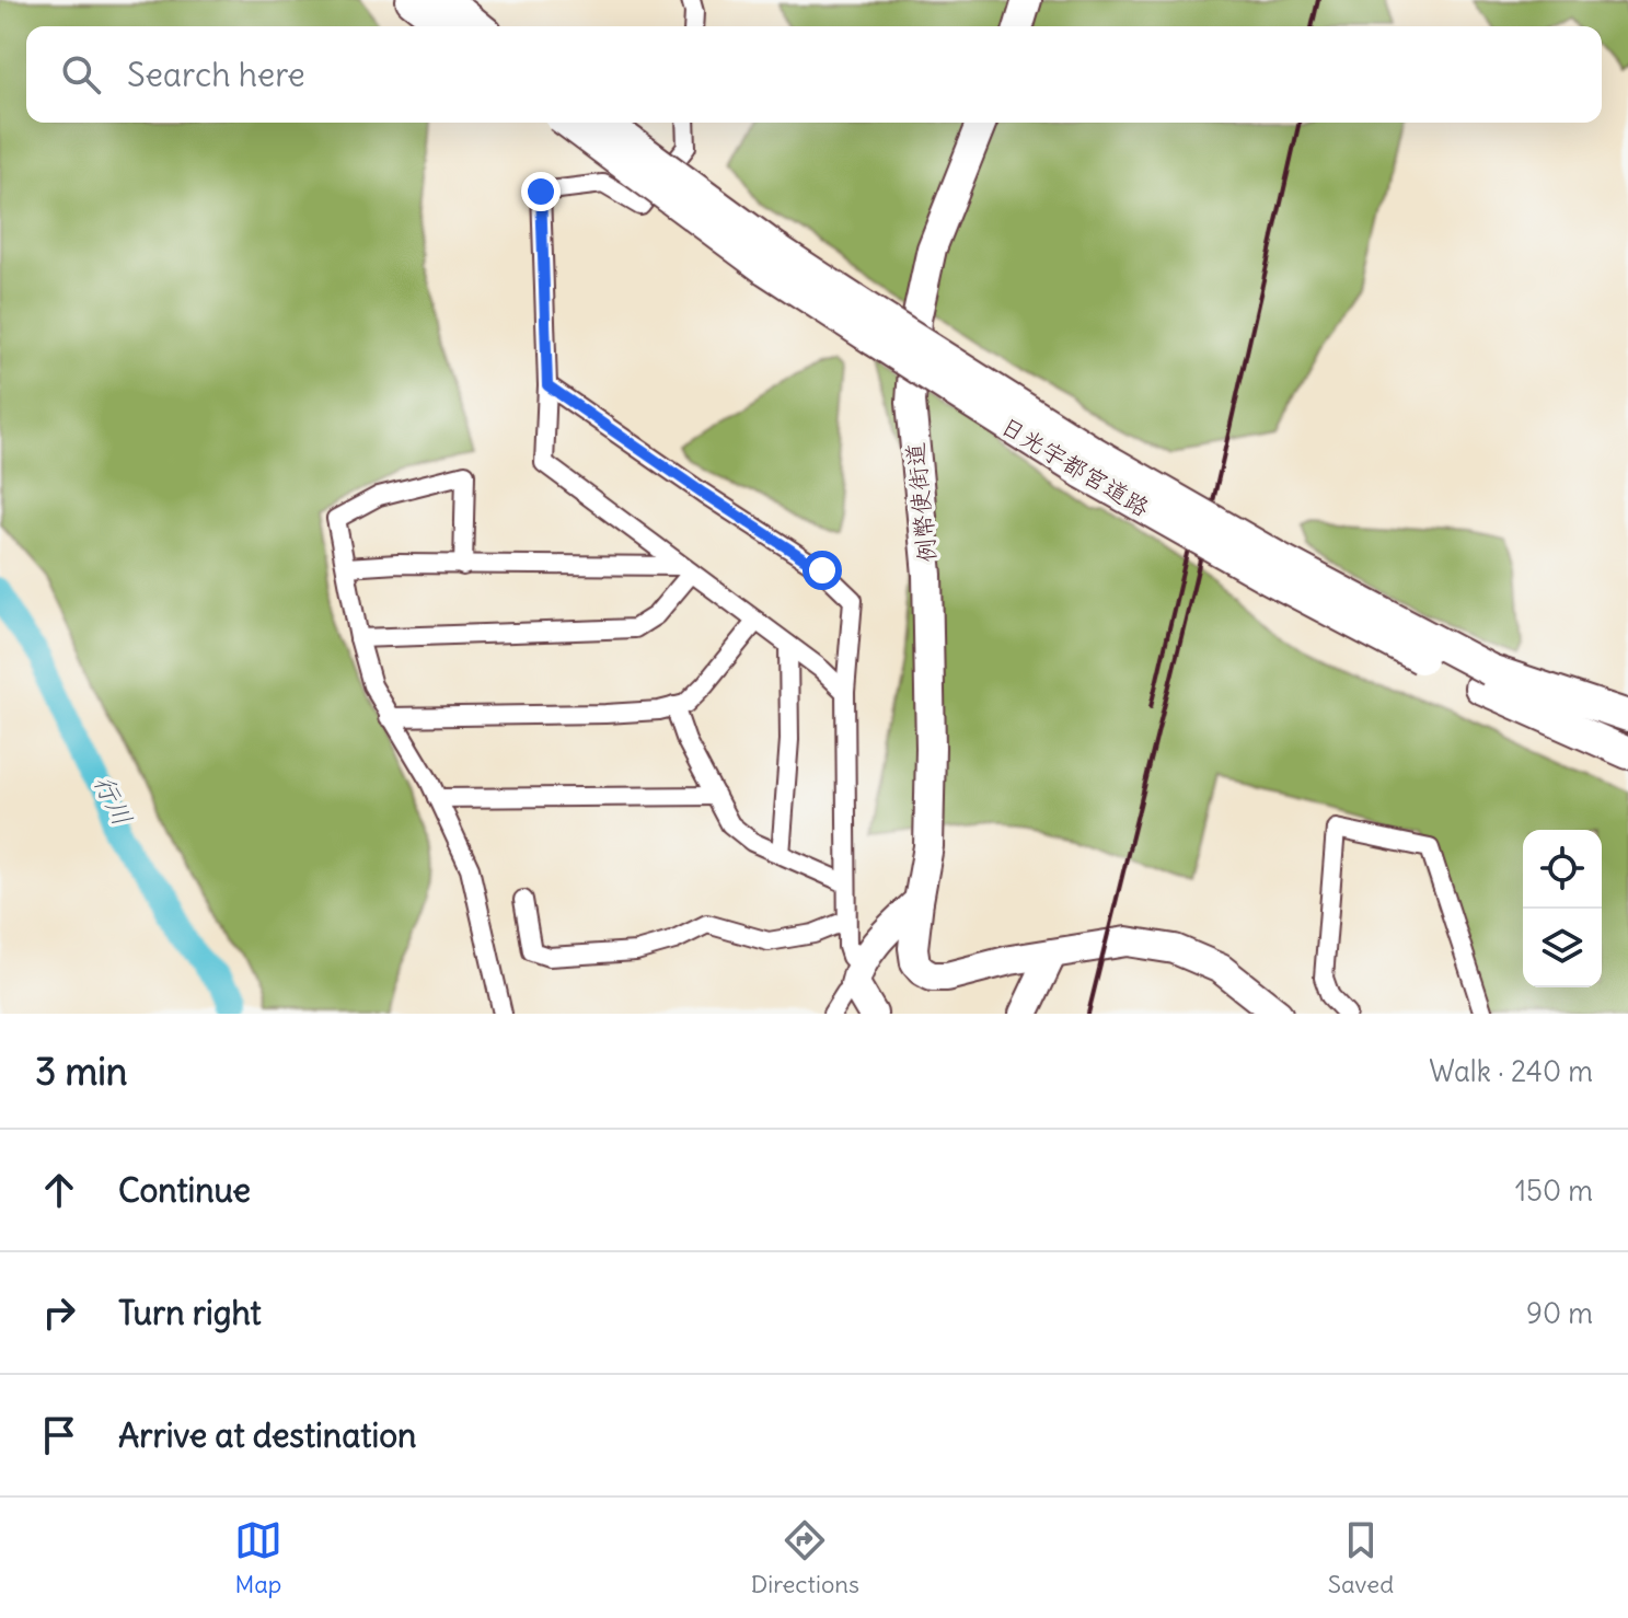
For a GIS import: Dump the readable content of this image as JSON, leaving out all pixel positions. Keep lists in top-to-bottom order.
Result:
{
  "streets": {
    "highway": ["日光宇都宮道路", "例幣使街道"]
  },
  "water": ["行川"],
  "page": {
    "search": "Search here",
    "heading": ["3 min", "Walk · 240 m"],
    "list": [
      ["Continue", "150 m"],
      ["Turn right", "90 m"],
      "Arrive at destination"
    ],
    "nav": ["Map", "Directions", "Saved"]
  }
}
